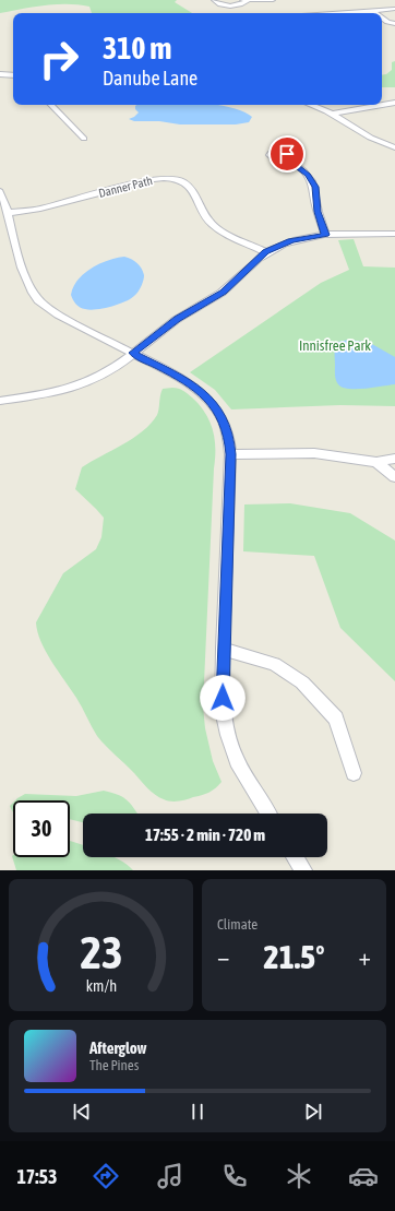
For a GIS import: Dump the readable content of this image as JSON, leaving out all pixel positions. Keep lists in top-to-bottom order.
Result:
{
  "streets": {
    "street": ["Danner Path"]
  },
  "parks": ["Innisfree Park"],
  "page": {
    "turn": ["310 m", "Danube Lane"],
    "limit": "30",
    "trip": "17:55 · 2 min · 720 m",
    "tile": "Climate",
    "heat": ["−", "21.5°", "+"],
    "song": ["Afterglow", "The Pines"],
    "tabs": "17:53",
    "gauge": ["23", "km/h"]
  }
}
